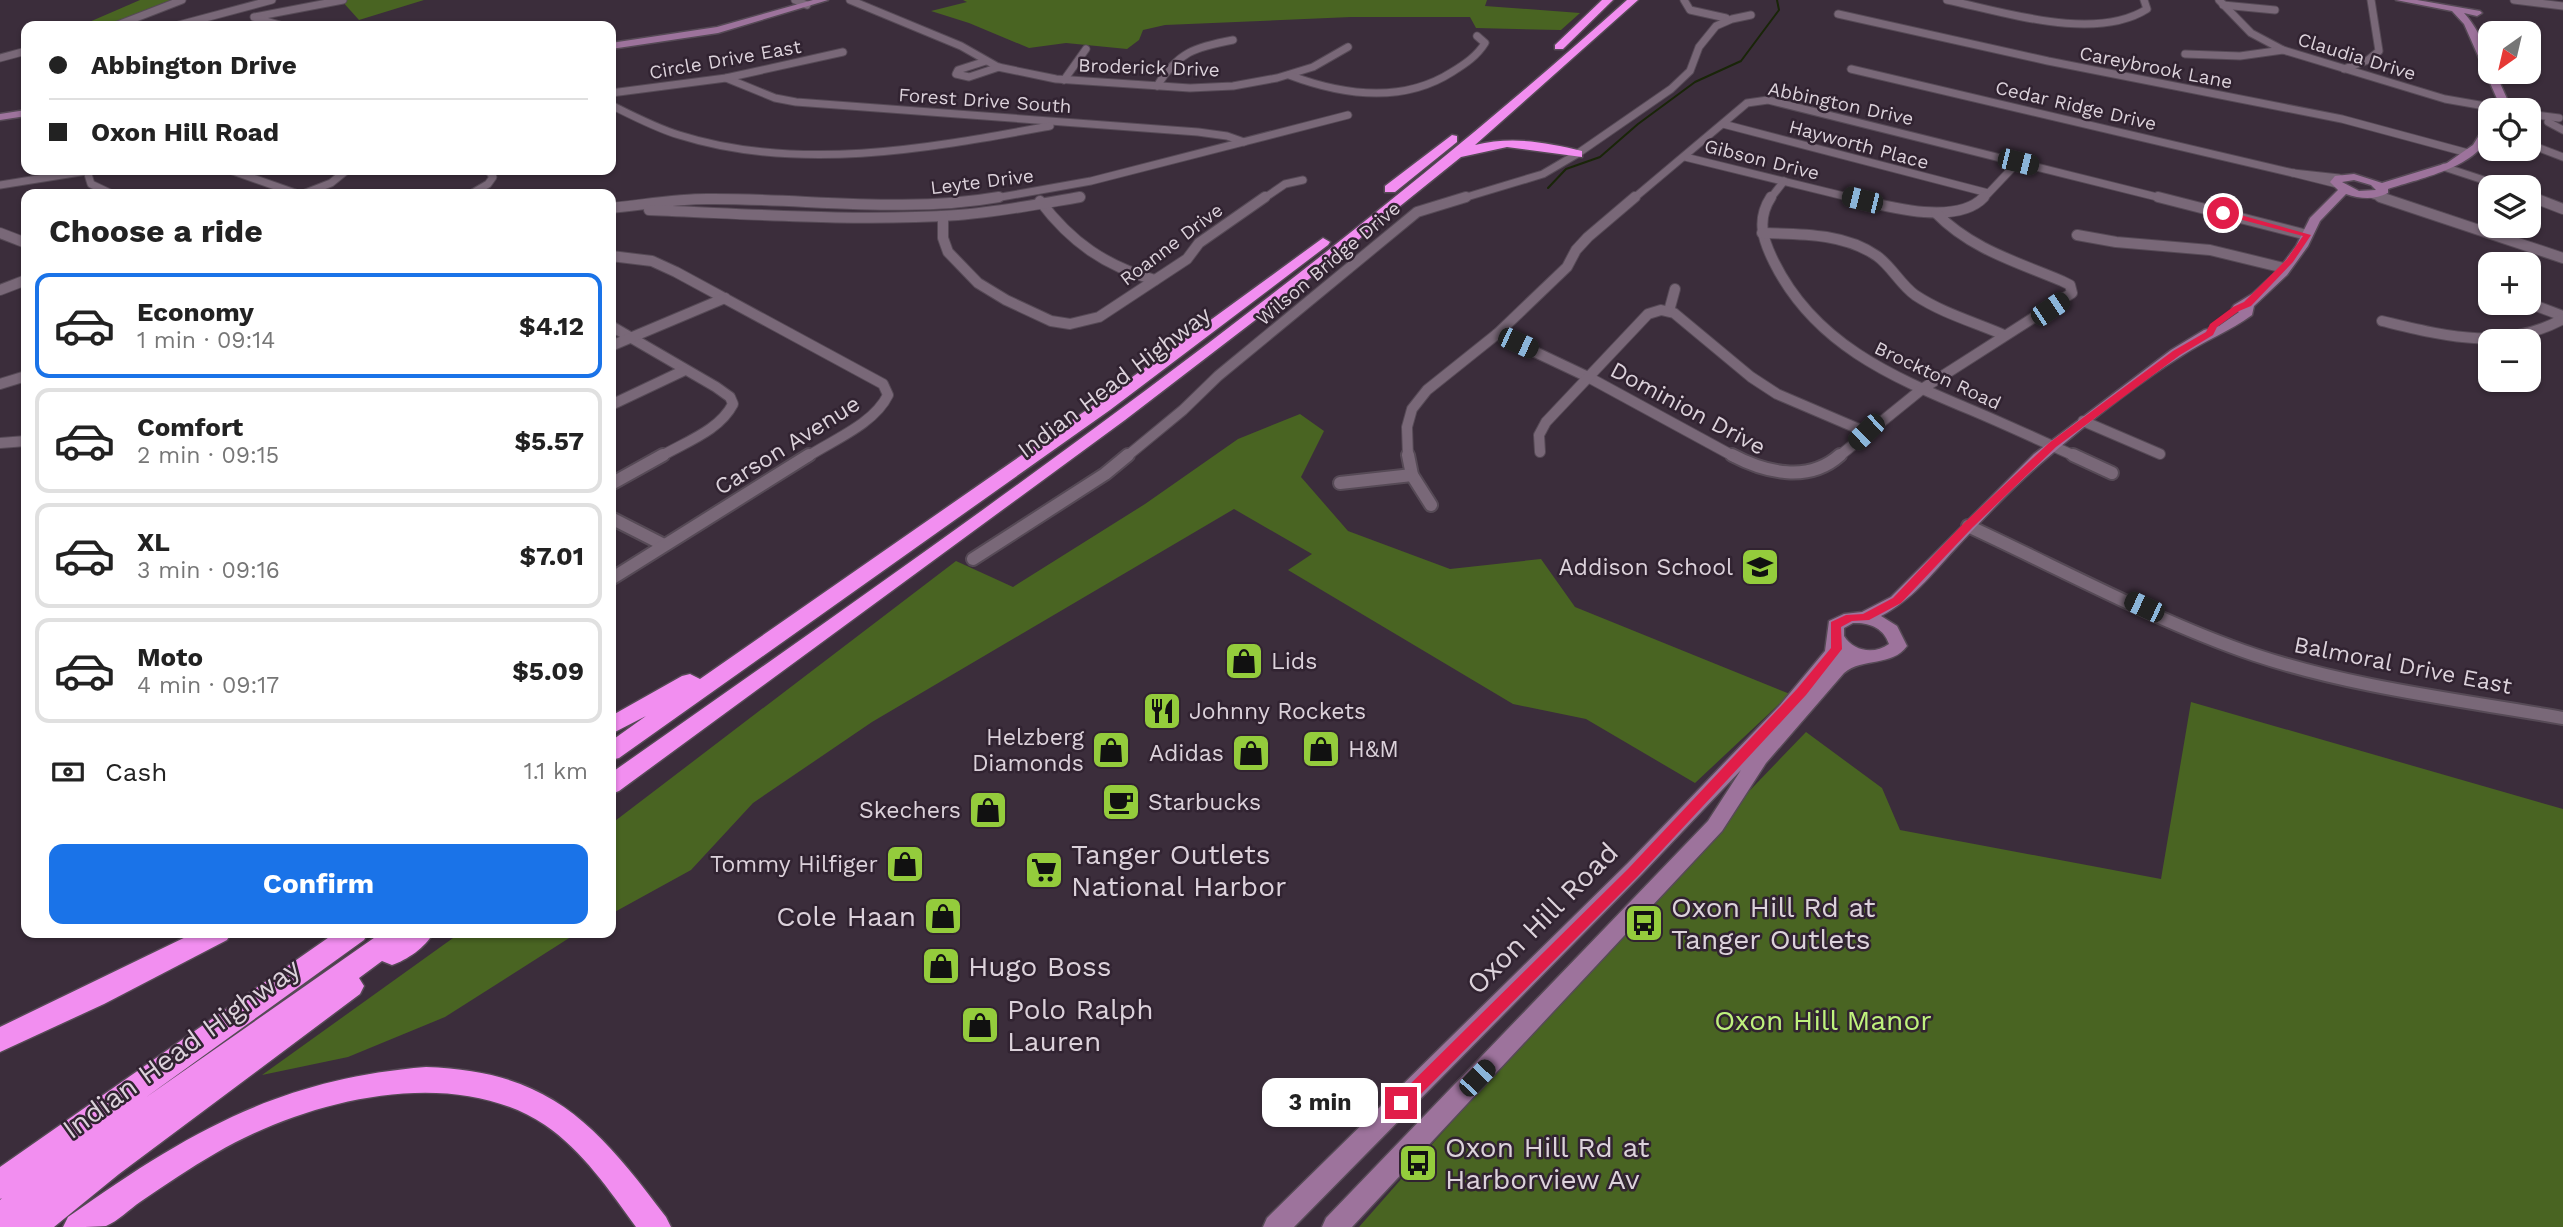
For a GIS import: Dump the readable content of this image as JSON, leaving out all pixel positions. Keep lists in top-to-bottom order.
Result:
{
  "streets": {
    "highway": ["Indian Head Highway"],
    "main road": ["Oxon Hill Road"],
    "street": [
      "Claudia Drive",
      "Circle Drive East",
      "Broderick Drive",
      "Careybrook Lane",
      "Forest Drive South",
      "Abbington Drive",
      "Cedar Ridge Drive",
      "Hayworth Place",
      "Gibson Drive",
      "Leyte Drive",
      "Roanne Drive",
      "Wilson Bridge Drive",
      "Brockton Road",
      "Dominion Drive",
      "Carson Avenue",
      "Balmoral Drive East"
    ]
  },
  "crossings": [
    ["Circle Drive East", "Forest Drive South"],
    ["Forest Drive South", "Leyte Drive"],
    ["Abbington Drive", "Hayworth Place"],
    ["Abbington Drive", "Gibson Drive"],
    ["Abbington Drive", "Dominion Drive"],
    ["Hayworth Place", "Gibson Drive"],
    ["Gibson Drive", "Dominion Drive"],
    ["Leyte Drive", "Roanne Drive"],
    ["Brockton Road", "Dominion Drive"]
  ],
  "parks": ["Oxon Hill Manor"],
  "places": {
    "school or university": ["Addison School"],
    "shop": [
      "Lids",
      "H&M",
      "Helzberg Diamonds",
      "Adidas",
      "Skechers",
      "Tommy Hilfiger",
      "Cole Haan",
      "Hugo Boss",
      "Polo Ralph Lauren"
    ],
    "restaurant": ["Johnny Rockets"],
    "cafe": ["Starbucks"],
    "supermarket": ["Tanger Outlets National Harbor"],
    "bus stop": ["Oxon Hill Rd at Tanger Outlets", "Oxon Hill Rd at Harborview Av"]
  },
  "north": "bottom left",
  "page": {
    "map_buttons": ["+", "−"],
    "banner": ["Abbington Drive", "Oxon Hill Road"],
    "heading": "Choose a ride",
    "list": [
      {
        "name": "Economy",
        "note": "1 min · 09:14",
        "value": "$4.12"
      },
      {
        "name": "Comfort",
        "note": "2 min · 09:15",
        "value": "$5.57"
      },
      {
        "name": "XL",
        "note": "3 min · 09:16",
        "value": "$7.01"
      },
      {
        "name": "Moto",
        "note": "4 min · 09:17",
        "value": "$5.09"
      }
    ],
    "pay": ["Cash", "1.1 km"],
    "buttons": "Confirm",
    "bubble": "3 min"
  }
}
